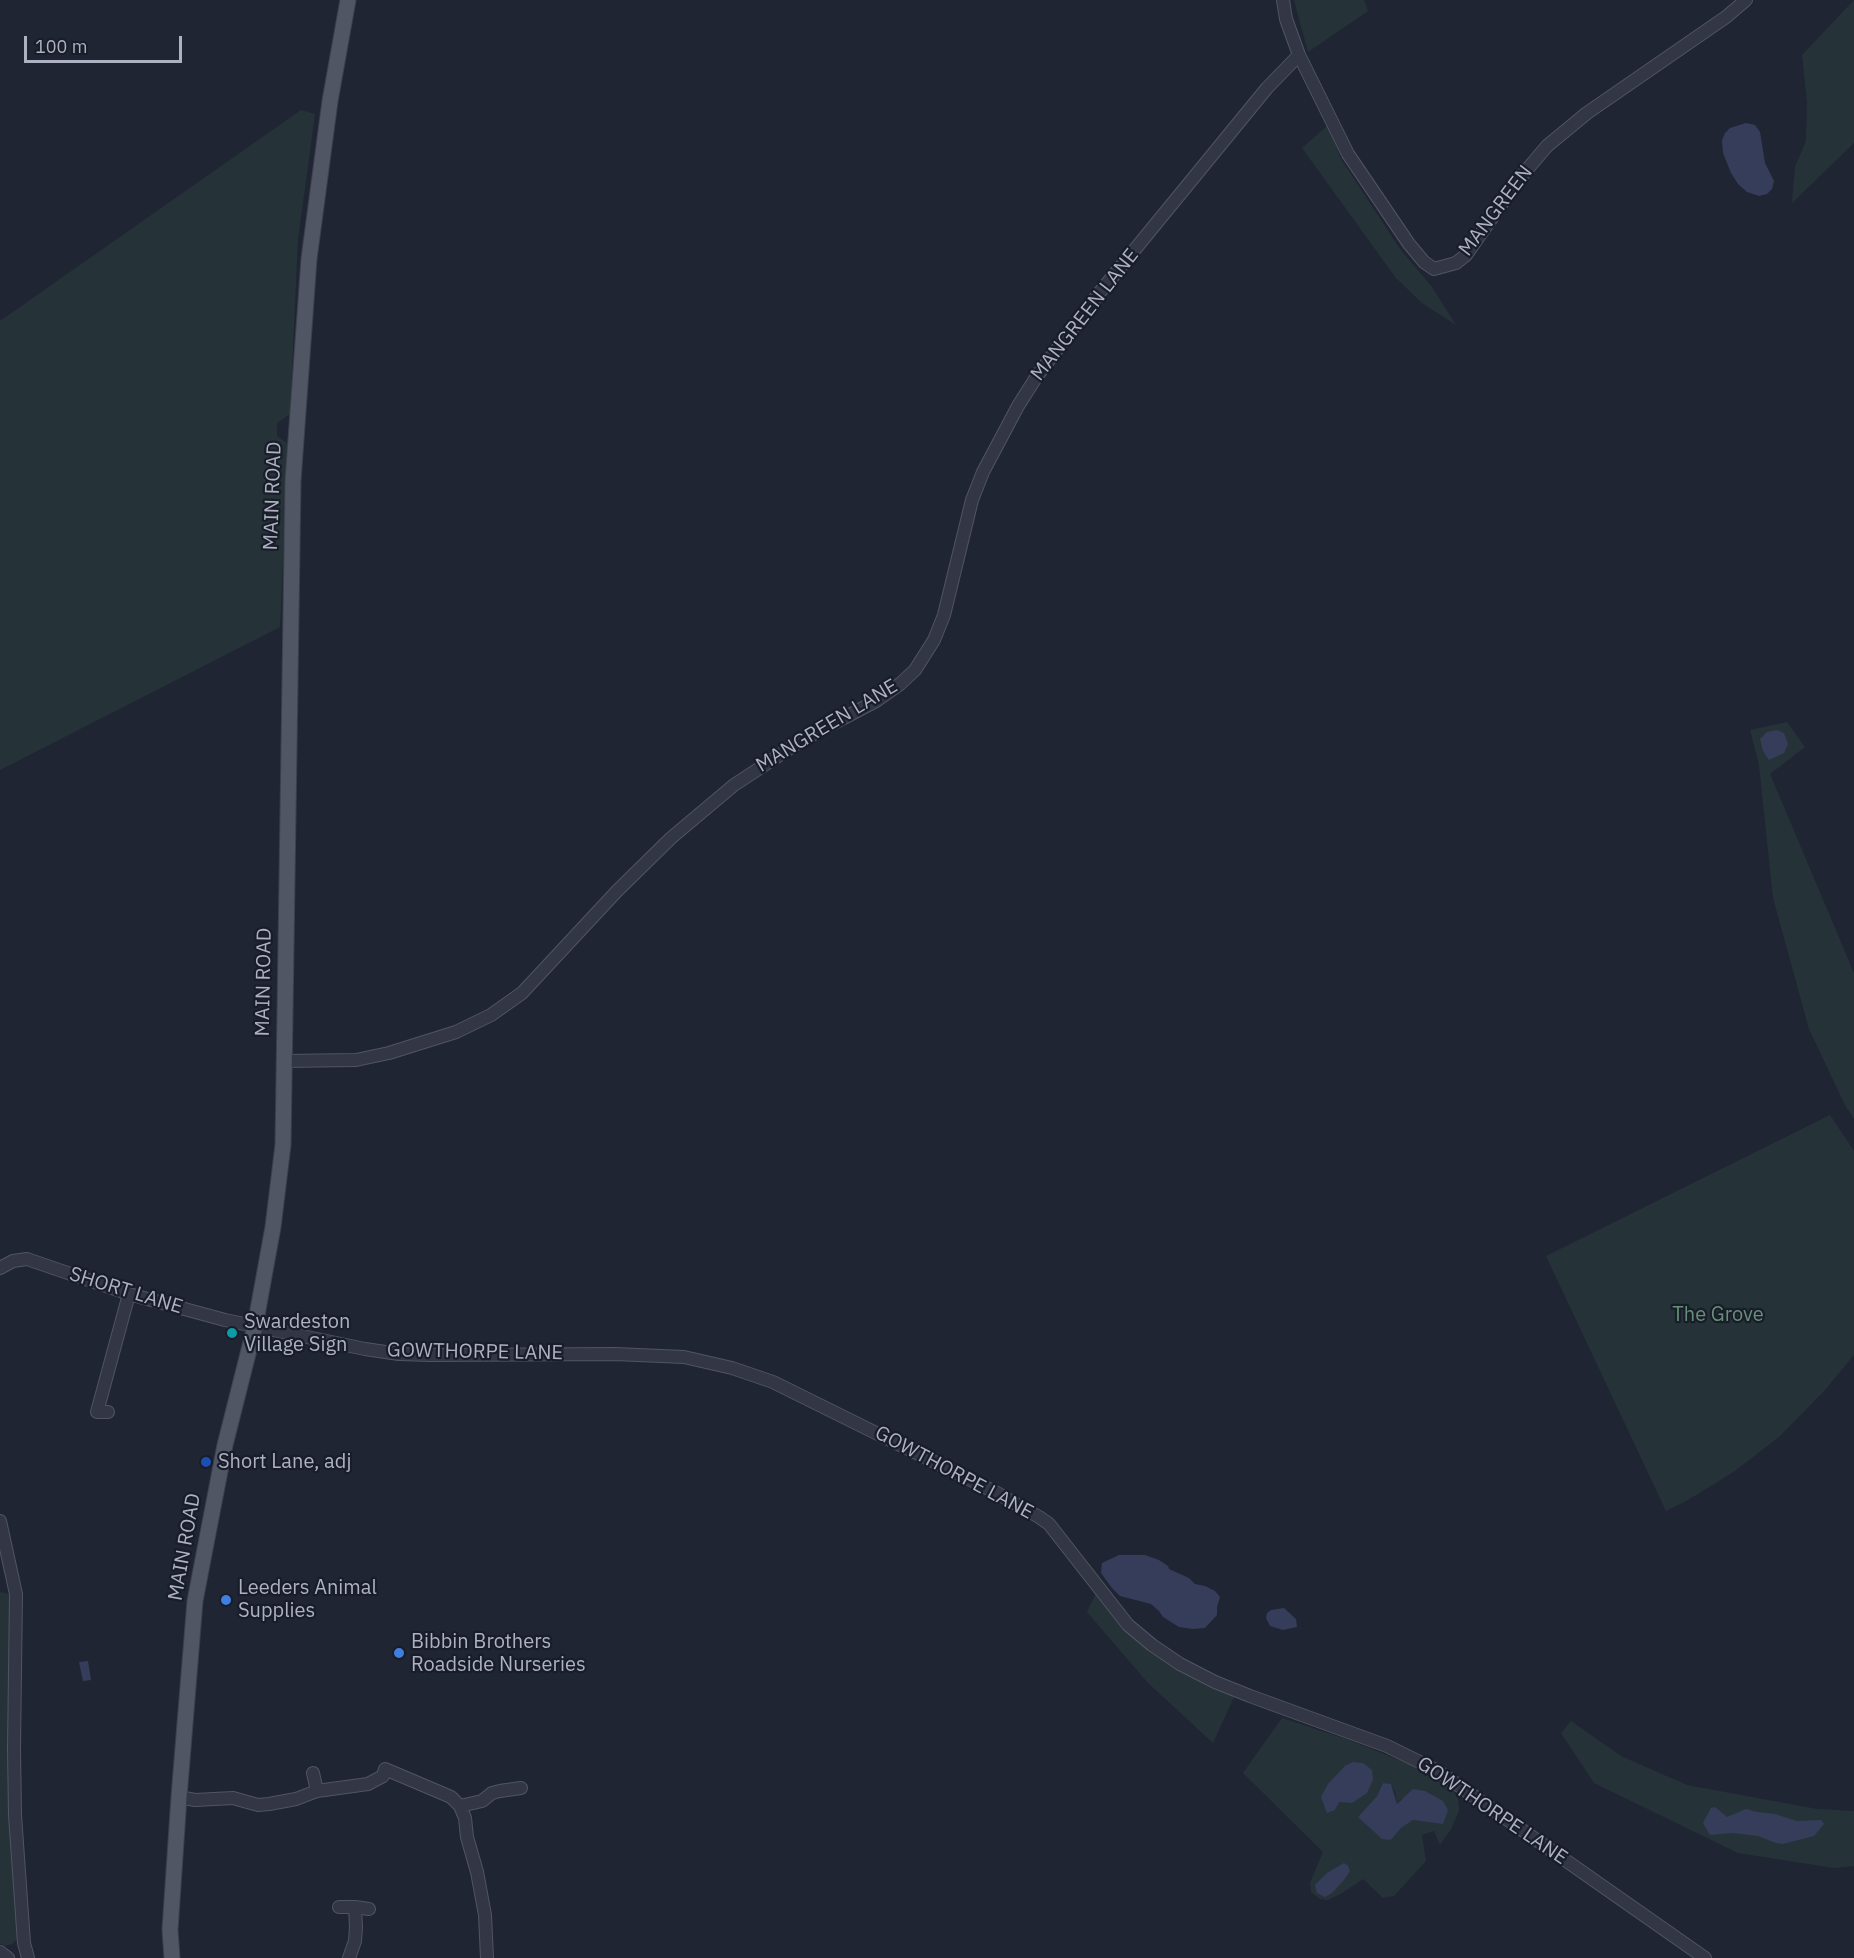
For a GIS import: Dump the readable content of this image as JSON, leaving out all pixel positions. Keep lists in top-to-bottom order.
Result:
{
  "streets": {
    "main road": ["MAIN ROAD"],
    "street": [
      "MANGREEN",
      "MANGREEN LANE",
      "SHORT LANE",
      "GOWTHORPE LANE"
    ]
  },
  "crossings": [
    ["MANGREEN", "MANGREEN LANE"],
    ["MANGREEN LANE", "MAIN ROAD"],
    ["MAIN ROAD", "SHORT LANE"],
    ["MAIN ROAD", "GOWTHORPE LANE"],
    ["SHORT LANE", "GOWTHORPE LANE"]
  ],
  "parks": ["The Grove"],
  "places": [
    "Swardeston Village Sign",
    "Short Lane, adj",
    "Leeders Animal Supplies",
    "Bibbin Brothers Roadside Nurseries"
  ],
  "scale_bar": "100 m"
}
